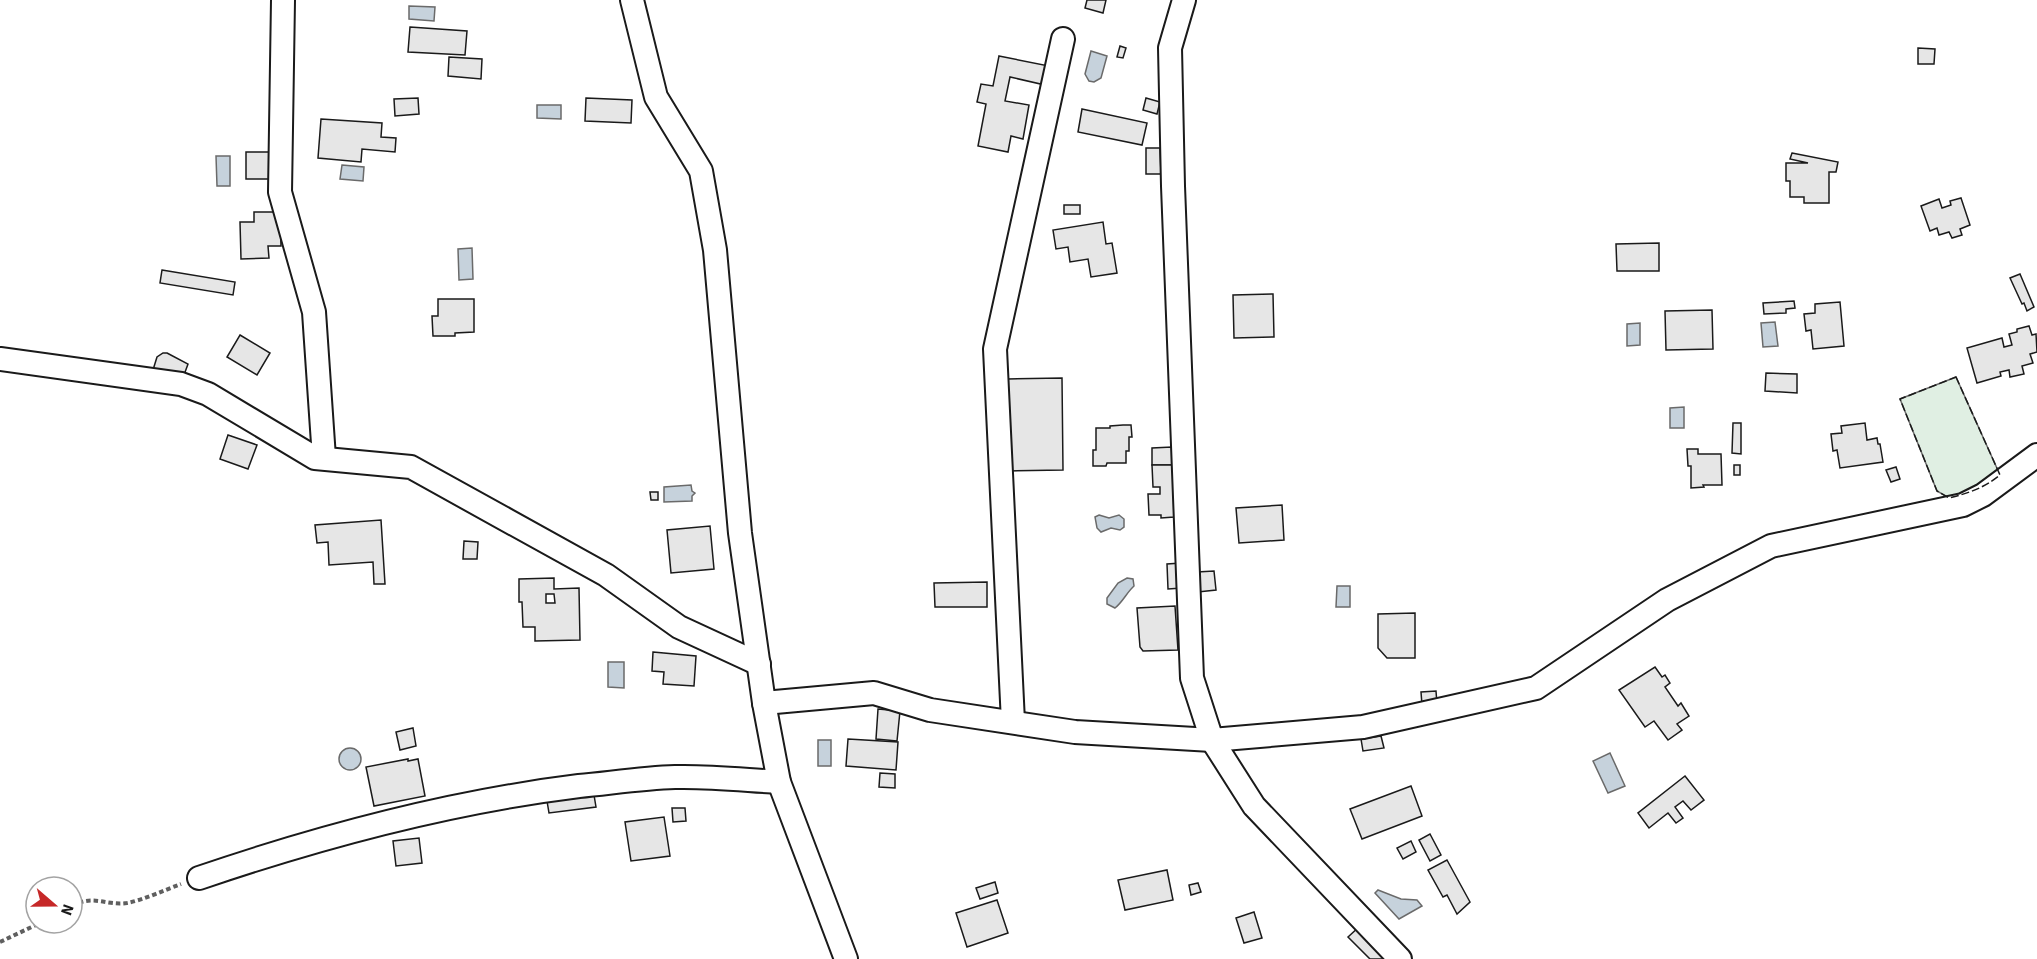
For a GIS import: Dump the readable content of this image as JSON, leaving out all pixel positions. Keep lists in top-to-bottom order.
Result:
{
  "north": "right"
}
